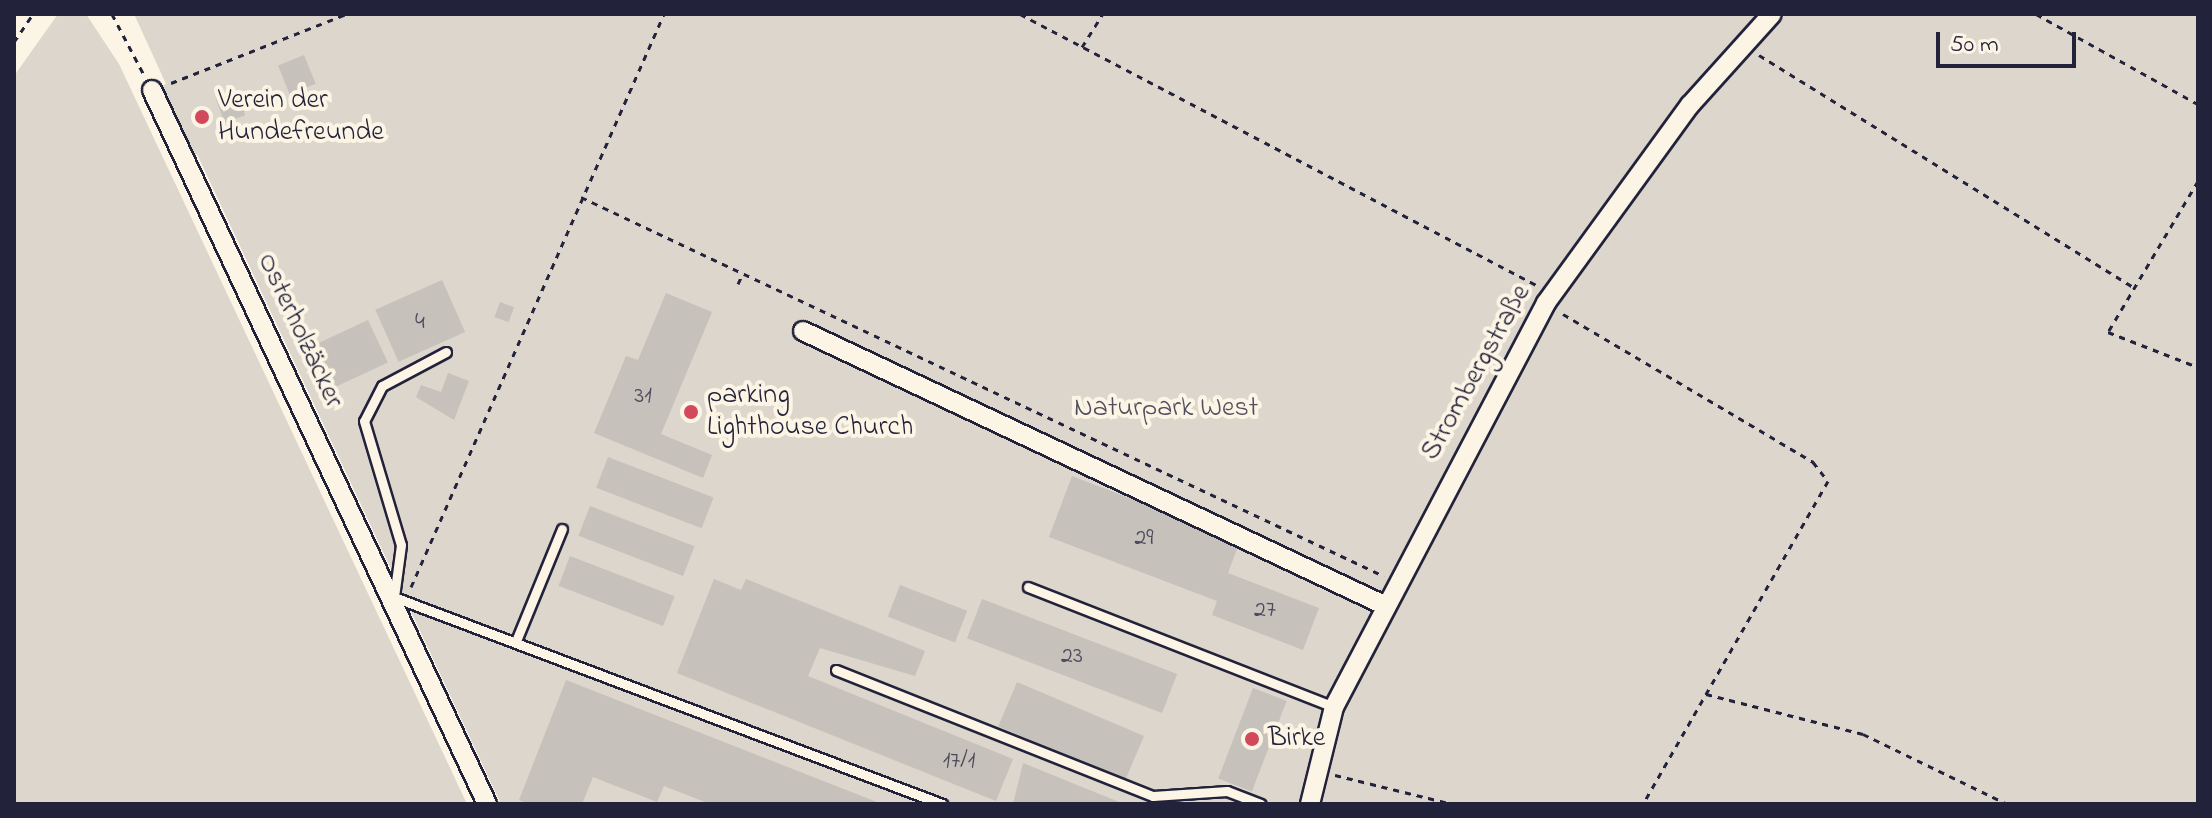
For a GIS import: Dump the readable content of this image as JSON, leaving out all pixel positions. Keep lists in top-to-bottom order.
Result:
{
  "streets": {
    "street": ["Osterholzäcker", "Strombergstraße"]
  },
  "parks": ["Naturpark West"],
  "places": ["Verein der Hundefreunde", "parking Lighthouse Church", "Birke"],
  "house_numbers": [
    "4",
    "31",
    "29",
    "27",
    "23",
    "17/1"
  ],
  "scale_bar": "50 m"
}
